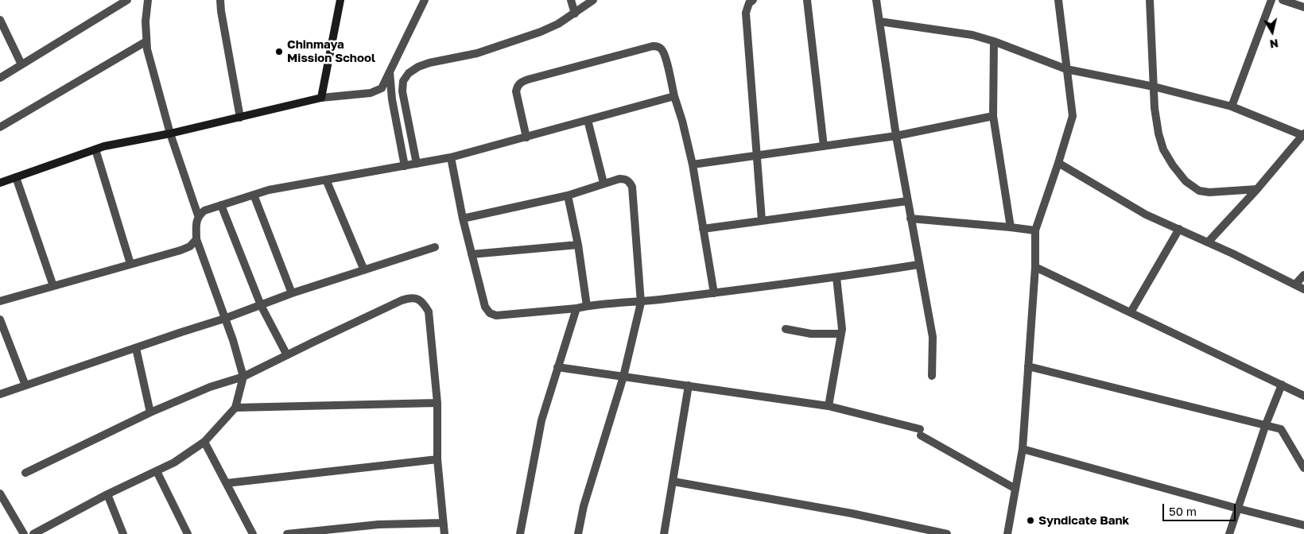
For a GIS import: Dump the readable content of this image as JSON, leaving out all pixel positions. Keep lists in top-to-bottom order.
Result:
{
  "places": ["Chinmaya Mission School", "Syndicate Bank"],
  "scale_bar": "50 m",
  "north": "bottom"
}
